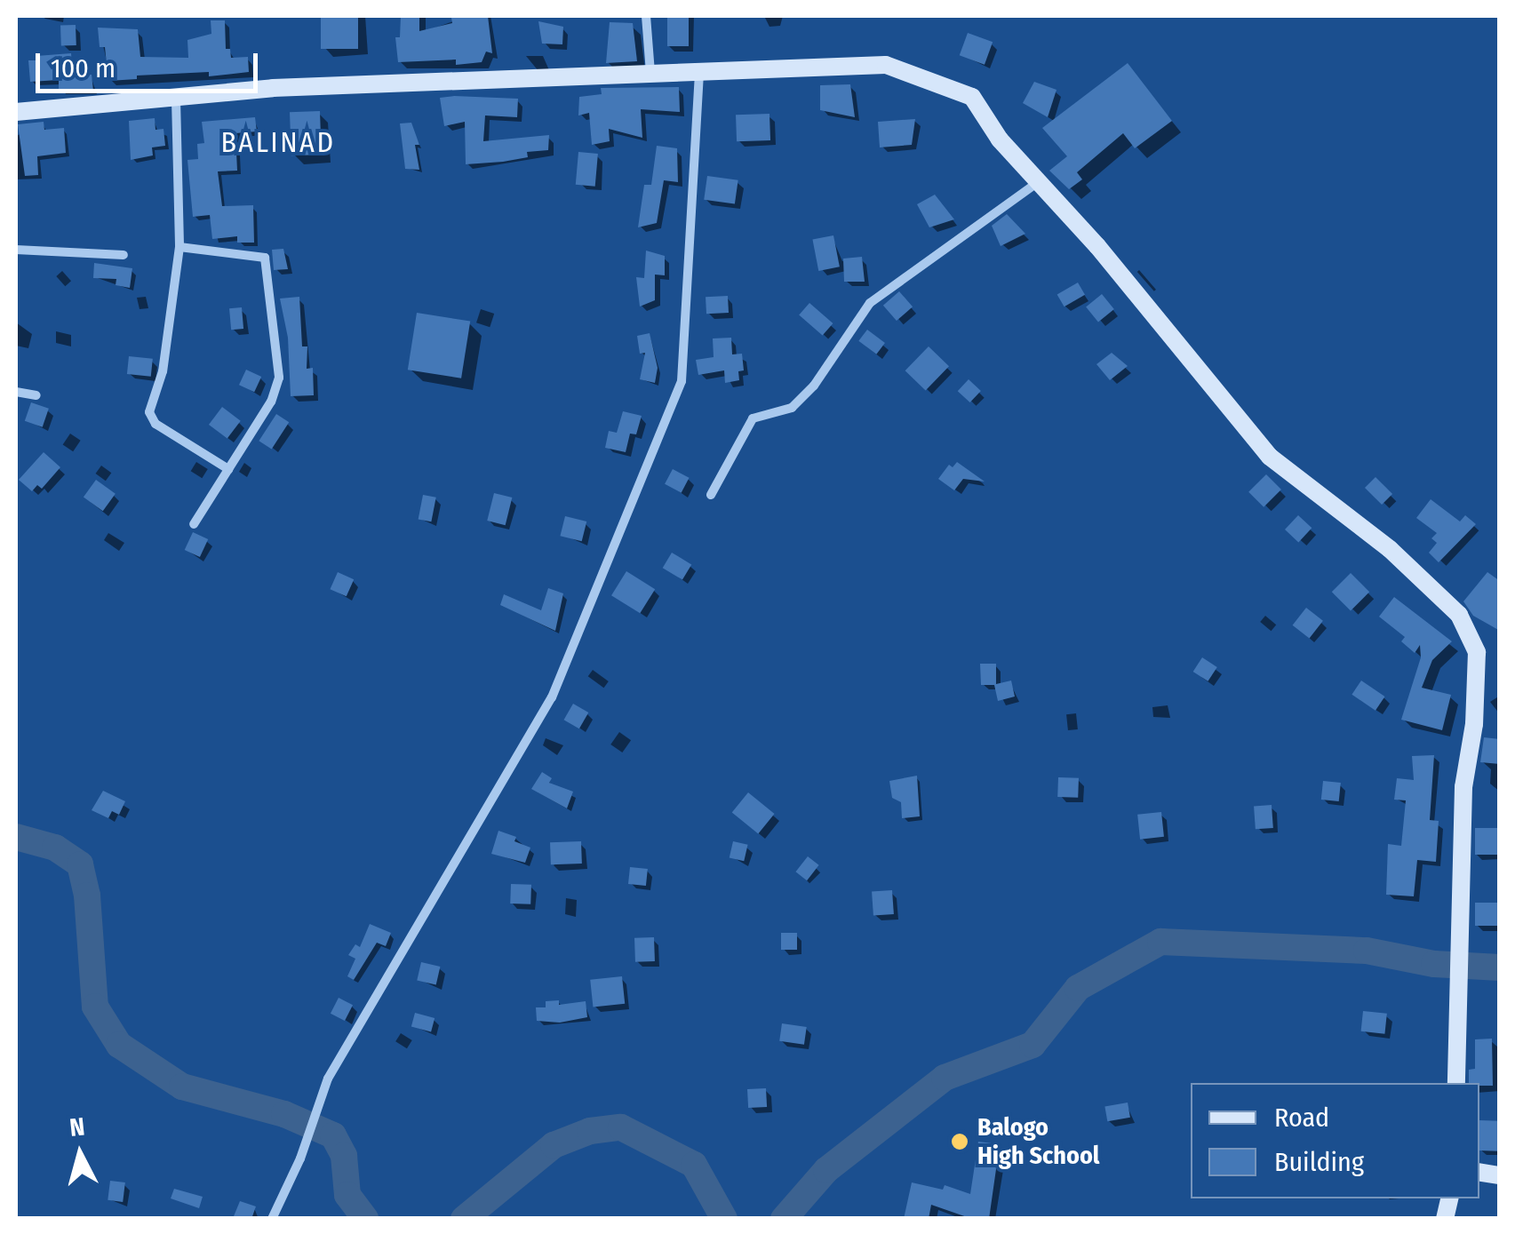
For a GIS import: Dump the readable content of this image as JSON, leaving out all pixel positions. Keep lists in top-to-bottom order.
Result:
{
  "districts": ["BALINAD"],
  "places": ["Balogo High School"],
  "legend": ["Road", "Building"],
  "scale_bar": "100 m",
  "north": "top"
}
